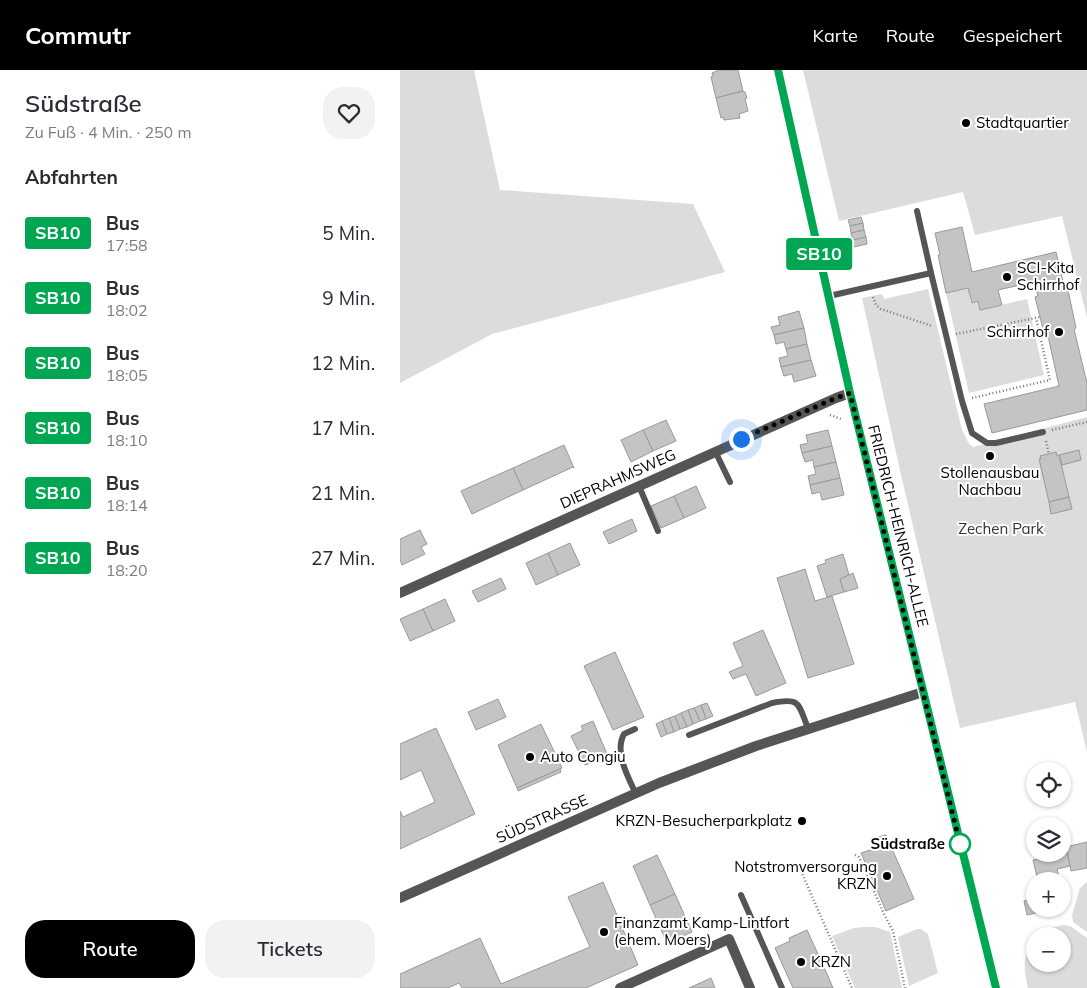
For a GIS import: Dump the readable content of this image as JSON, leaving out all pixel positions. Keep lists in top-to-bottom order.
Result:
{
  "streets": {
    "main road": ["FRIEDRICH-HEINRICH-ALLEE"],
    "street": ["DIEPRAHMSWEG", "SÜDSTRASSE"]
  },
  "crossings": [
    ["DIEPRAHMSWEG", "FRIEDRICH-HEINRICH-ALLEE"],
    ["FRIEDRICH-HEINRICH-ALLEE", "SÜDSTRASSE"]
  ],
  "parks": ["Zechen Park"],
  "places": [
    "Stadtquartier",
    "SCI-Kita Schirrhof",
    "Schirrhof",
    "Stollenausbau Nachbau",
    "Auto Congiu",
    "KRZN-Besucherparkplatz",
    "Südstraße",
    "Notstromversorgung KRZN",
    "Finanzamt Kamp-Lintfort (ehem. Moers)",
    "KRZN"
  ],
  "lines": ["bus line SB10"],
  "page": {
    "header": "Commutr",
    "nav": ["Karte", "Route", "Gespeichert"],
    "heading": [
      ["Südstraße", "Zu Fuß · 4 Min. · 250 m"],
      "Abfahrten"
    ],
    "on_map": "SB10",
    "list": [
      {
        "mark": "SB10",
        "name": "Bus",
        "note": "17:58",
        "value": "5 Min."
      },
      {
        "mark": "SB10",
        "name": "Bus",
        "note": "18:02",
        "value": "9 Min."
      },
      {
        "mark": "SB10",
        "name": "Bus",
        "note": "18:05",
        "value": "12 Min."
      },
      {
        "mark": "SB10",
        "name": "Bus",
        "note": "18:10",
        "value": "17 Min."
      },
      {
        "mark": "SB10",
        "name": "Bus",
        "note": "18:14",
        "value": "21 Min."
      },
      {
        "mark": "SB10",
        "name": "Bus",
        "note": "18:20",
        "value": "27 Min."
      }
    ],
    "map_buttons": ["+", "−"],
    "buttons": ["Route", "Tickets"]
  }
}
